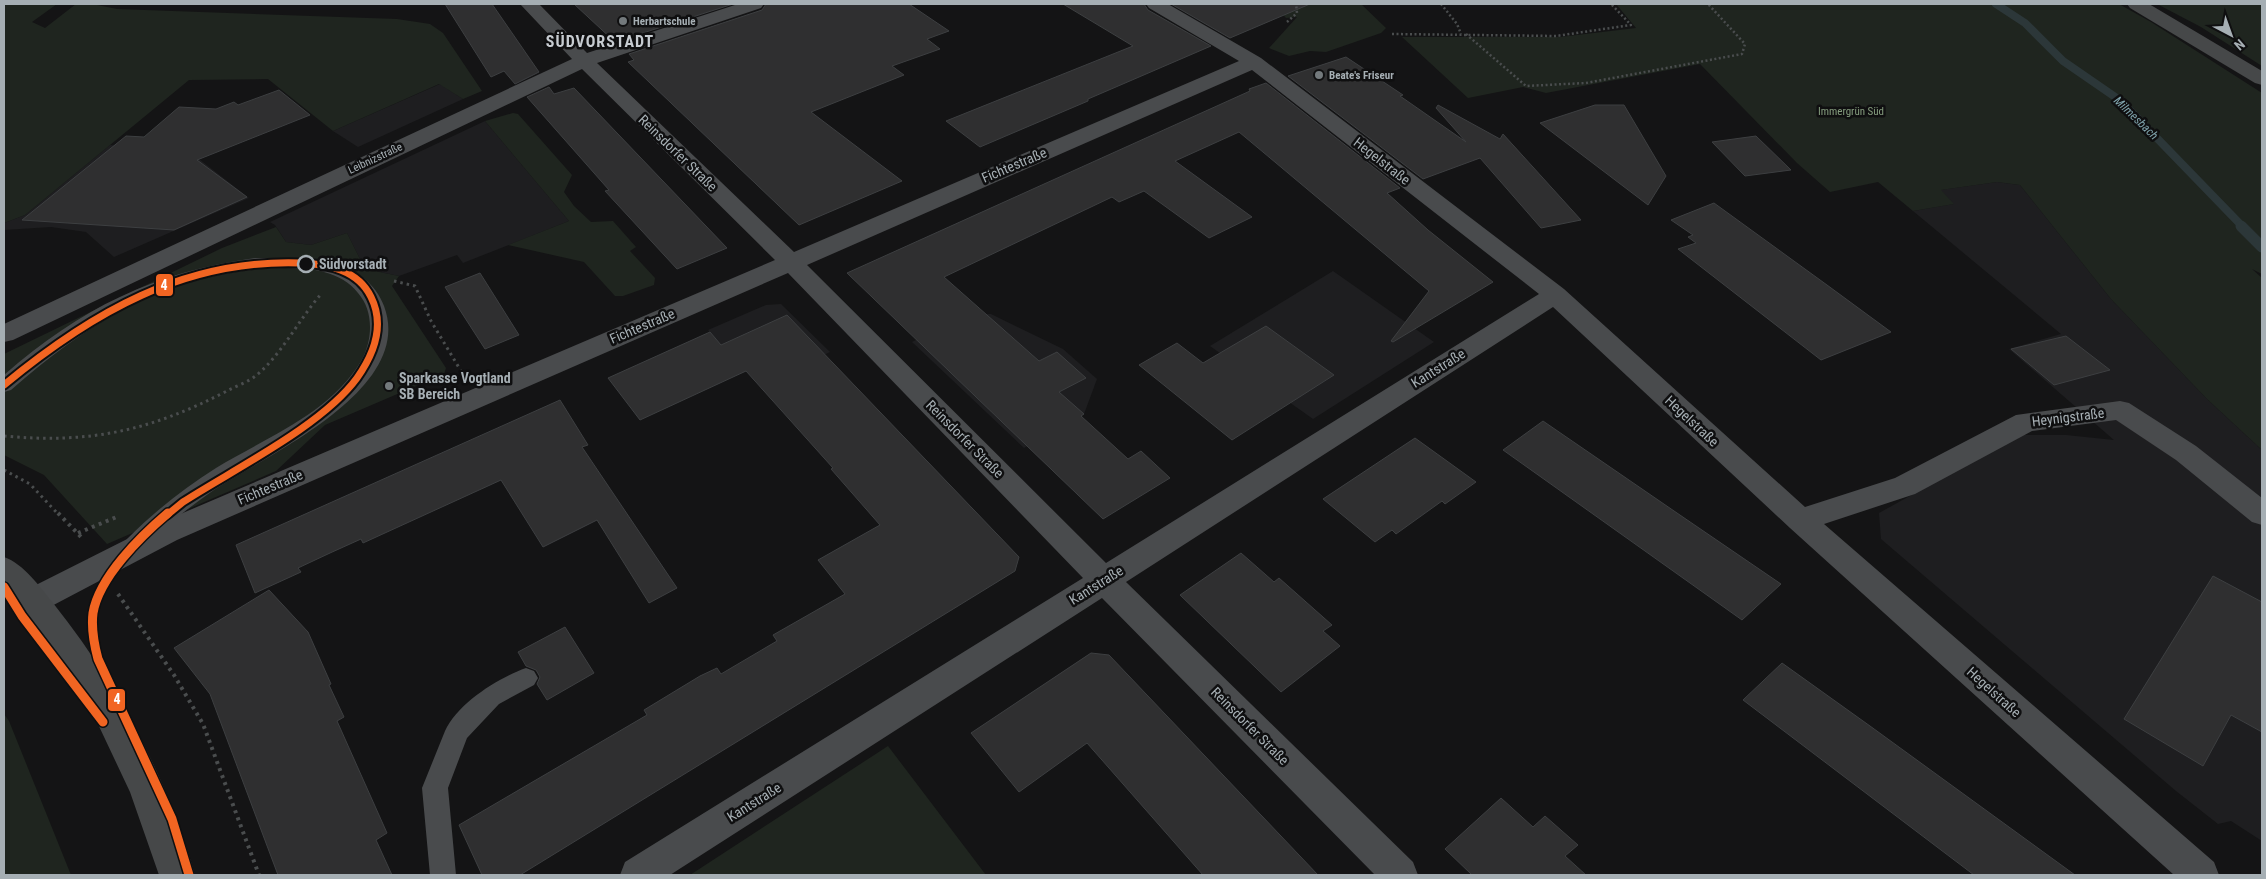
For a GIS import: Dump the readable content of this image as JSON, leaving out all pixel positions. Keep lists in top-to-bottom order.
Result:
{
  "streets": {
    "street": [
      "Reinsdorfer Straße",
      "Leibnizstraße",
      "Hegelstraße",
      "Fichtestraße",
      "Kantstraße",
      "Heynigstraße"
    ]
  },
  "crossings": [
    ["Reinsdorfer Straße", "Leibnizstraße"],
    ["Reinsdorfer Straße", "Fichtestraße"],
    ["Reinsdorfer Straße", "Kantstraße"],
    ["Hegelstraße", "Fichtestraße"],
    ["Hegelstraße", "Kantstraße"],
    ["Hegelstraße", "Heynigstraße"]
  ],
  "districts": ["SÜDVORSTADT"],
  "water": ["Milmesbach"],
  "parks": ["Immergrün Süd"],
  "places": [
    "Herbartschule",
    "Beate's Friseur",
    "Südvorstadt",
    "Sparkasse Vogtland SB Bereich"
  ],
  "lines": ["transit line 4"],
  "north": "bottom right"
}
